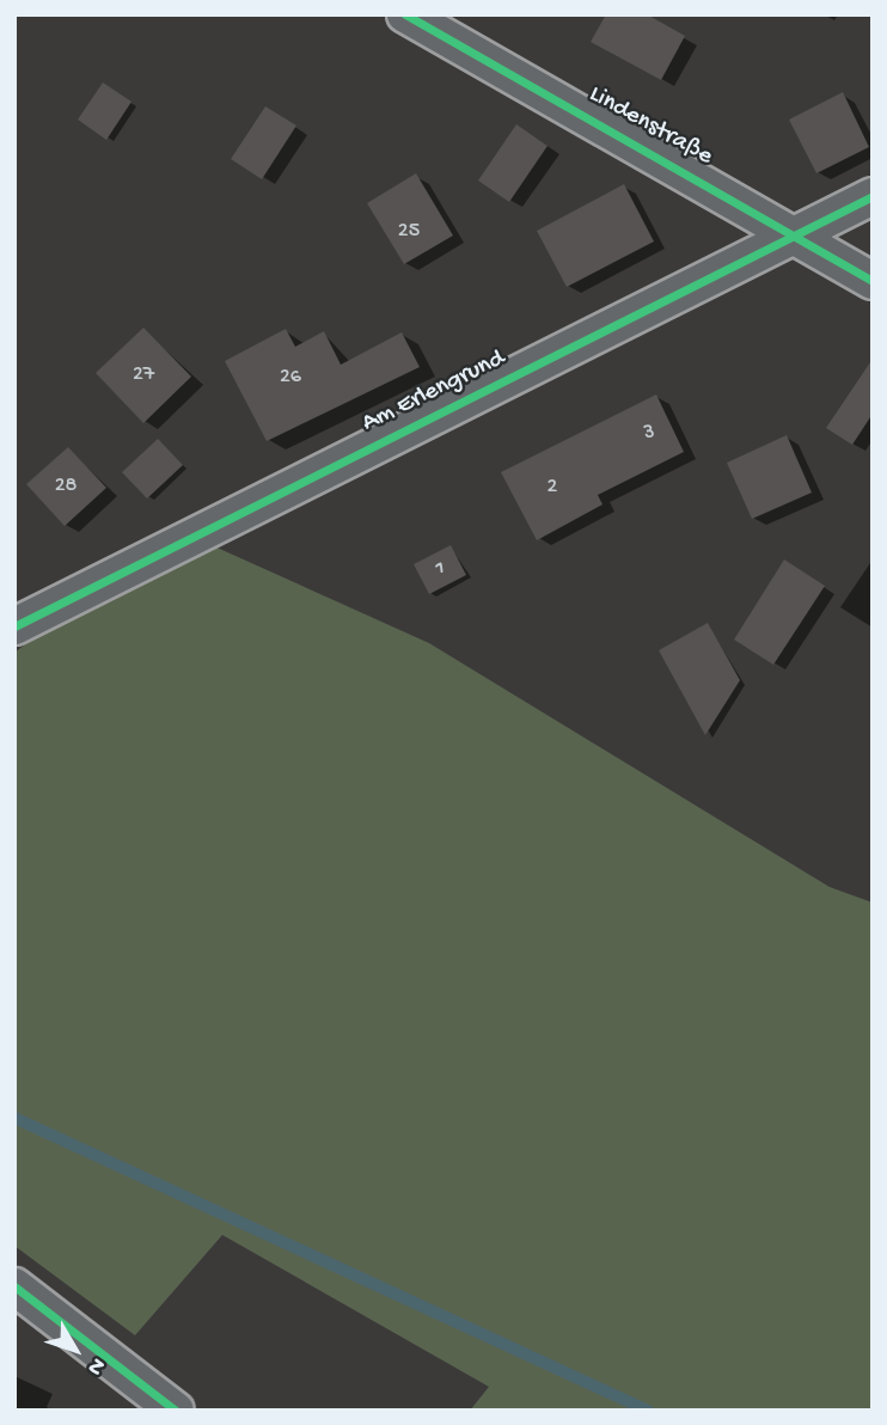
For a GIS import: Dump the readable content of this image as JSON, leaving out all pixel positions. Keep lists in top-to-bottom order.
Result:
{
  "streets": {
    "street": ["Lindenstraße", "Am Erlengrund"]
  },
  "crossings": [
    ["Lindenstraße", "Am Erlengrund"]
  ],
  "house_numbers": [
    "25",
    "27",
    "26",
    "3",
    "28",
    "2",
    "1"
  ],
  "north": "bottom right"
}
